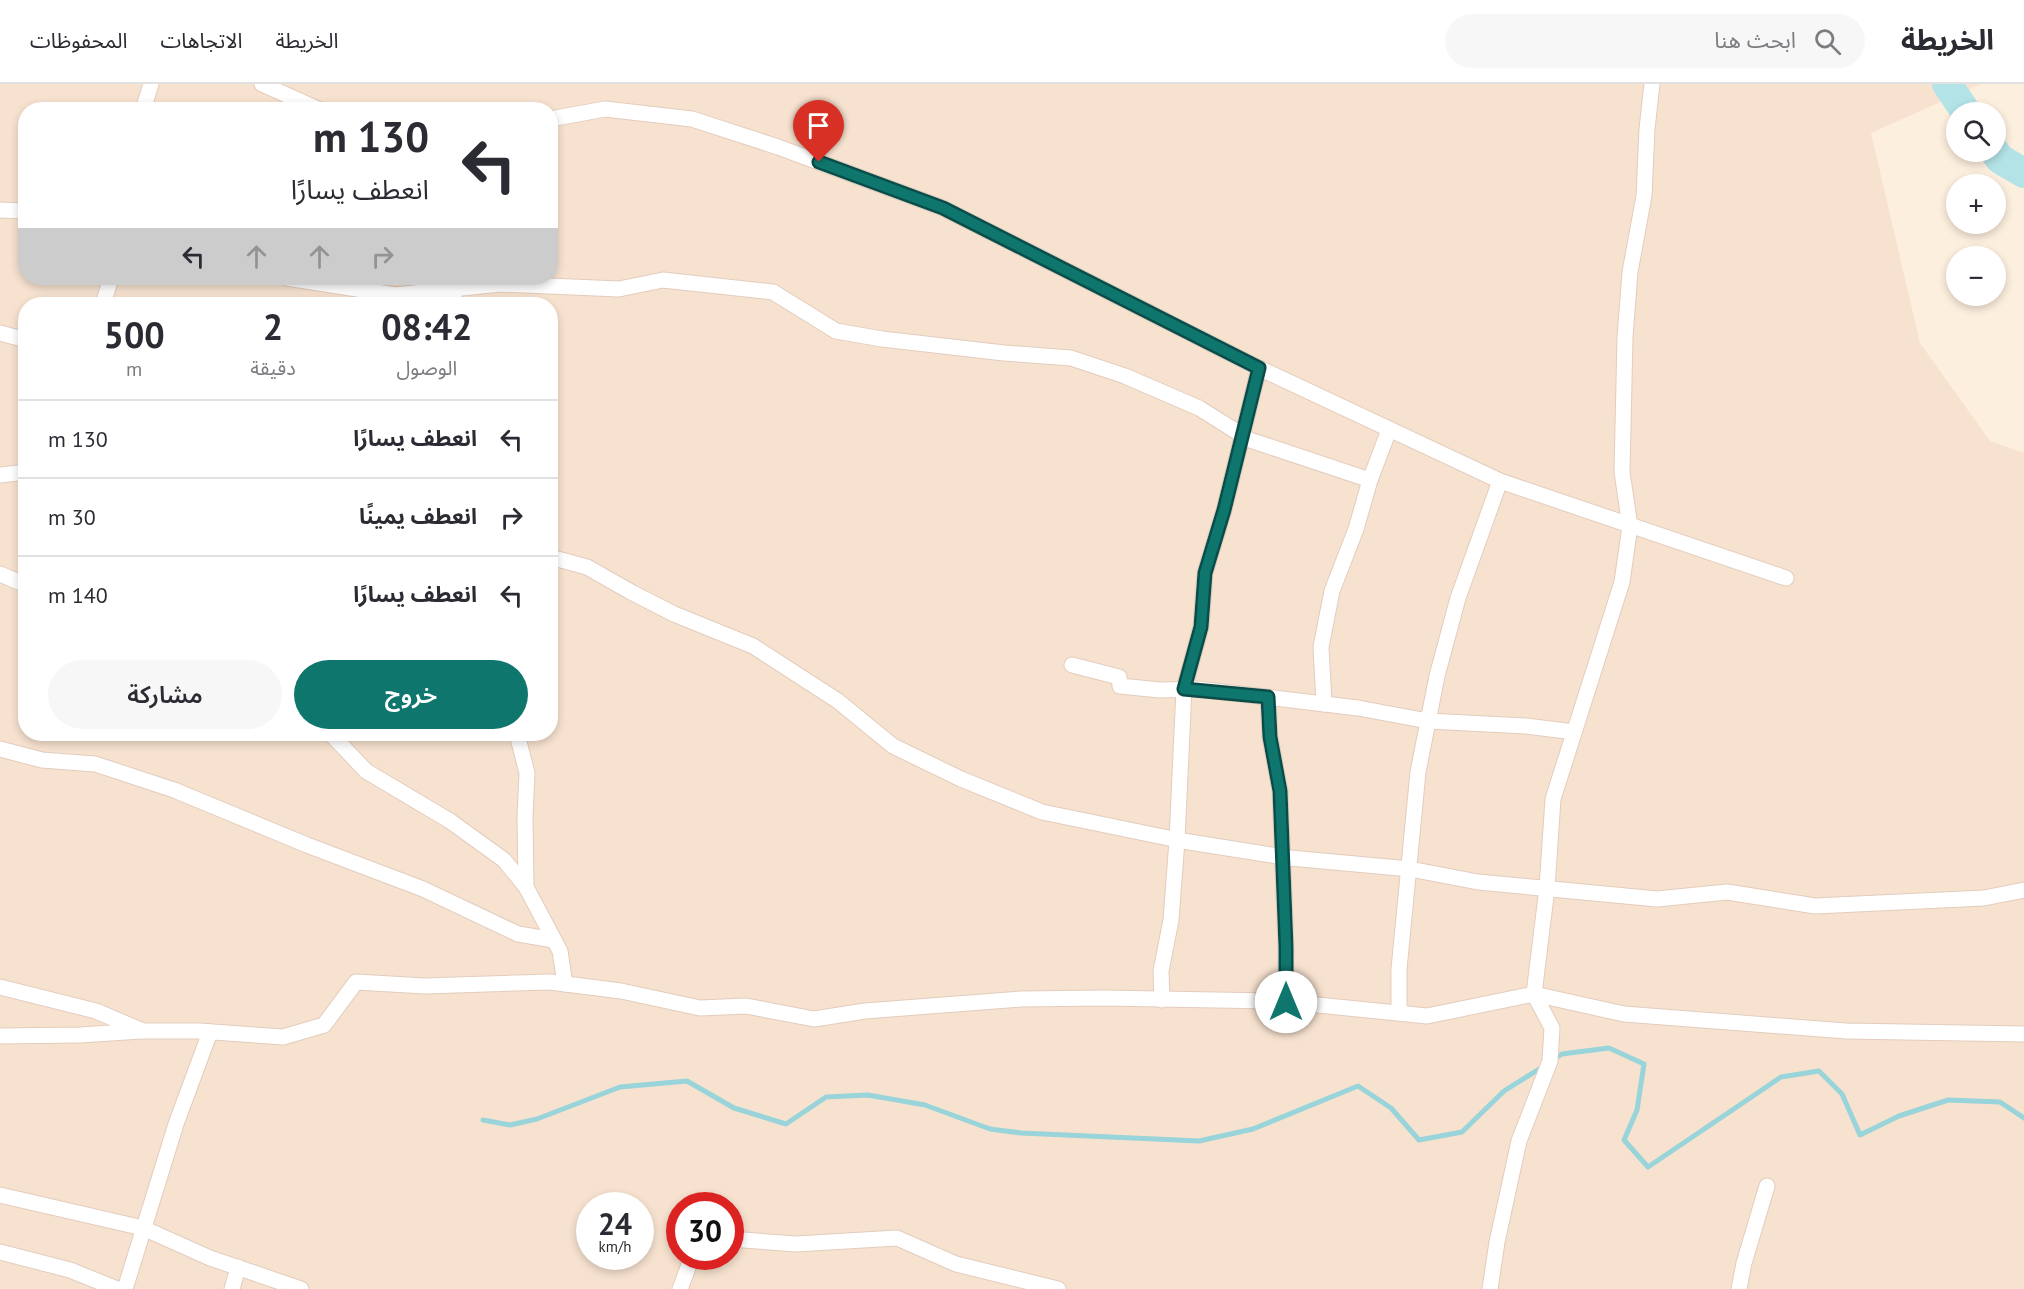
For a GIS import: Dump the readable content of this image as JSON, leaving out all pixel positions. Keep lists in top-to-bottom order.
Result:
{
  "page": {
    "header": "الخريطة",
    "search": "ابحث هنا",
    "nav": ["الخريطة", "الاتجاهات", "المحفوظات"],
    "map_buttons": ["+", "−"],
    "turn": ["130 m", "انعطف يسارًا"],
    "eta": [
      "08:42",
      "الوصول",
      "2",
      "دقيقة",
      "500",
      "m"
    ],
    "list": [
      {
        "name": "انعطف يسارًا",
        "value": "130 m"
      },
      {
        "name": "انعطف يمينًا",
        "value": "30 m"
      },
      {
        "name": "انعطف يسارًا",
        "value": "140 m"
      }
    ],
    "buttons": ["خروج", "مشاركة"],
    "speed": "24 km/h",
    "limit": "30"
  }
}
